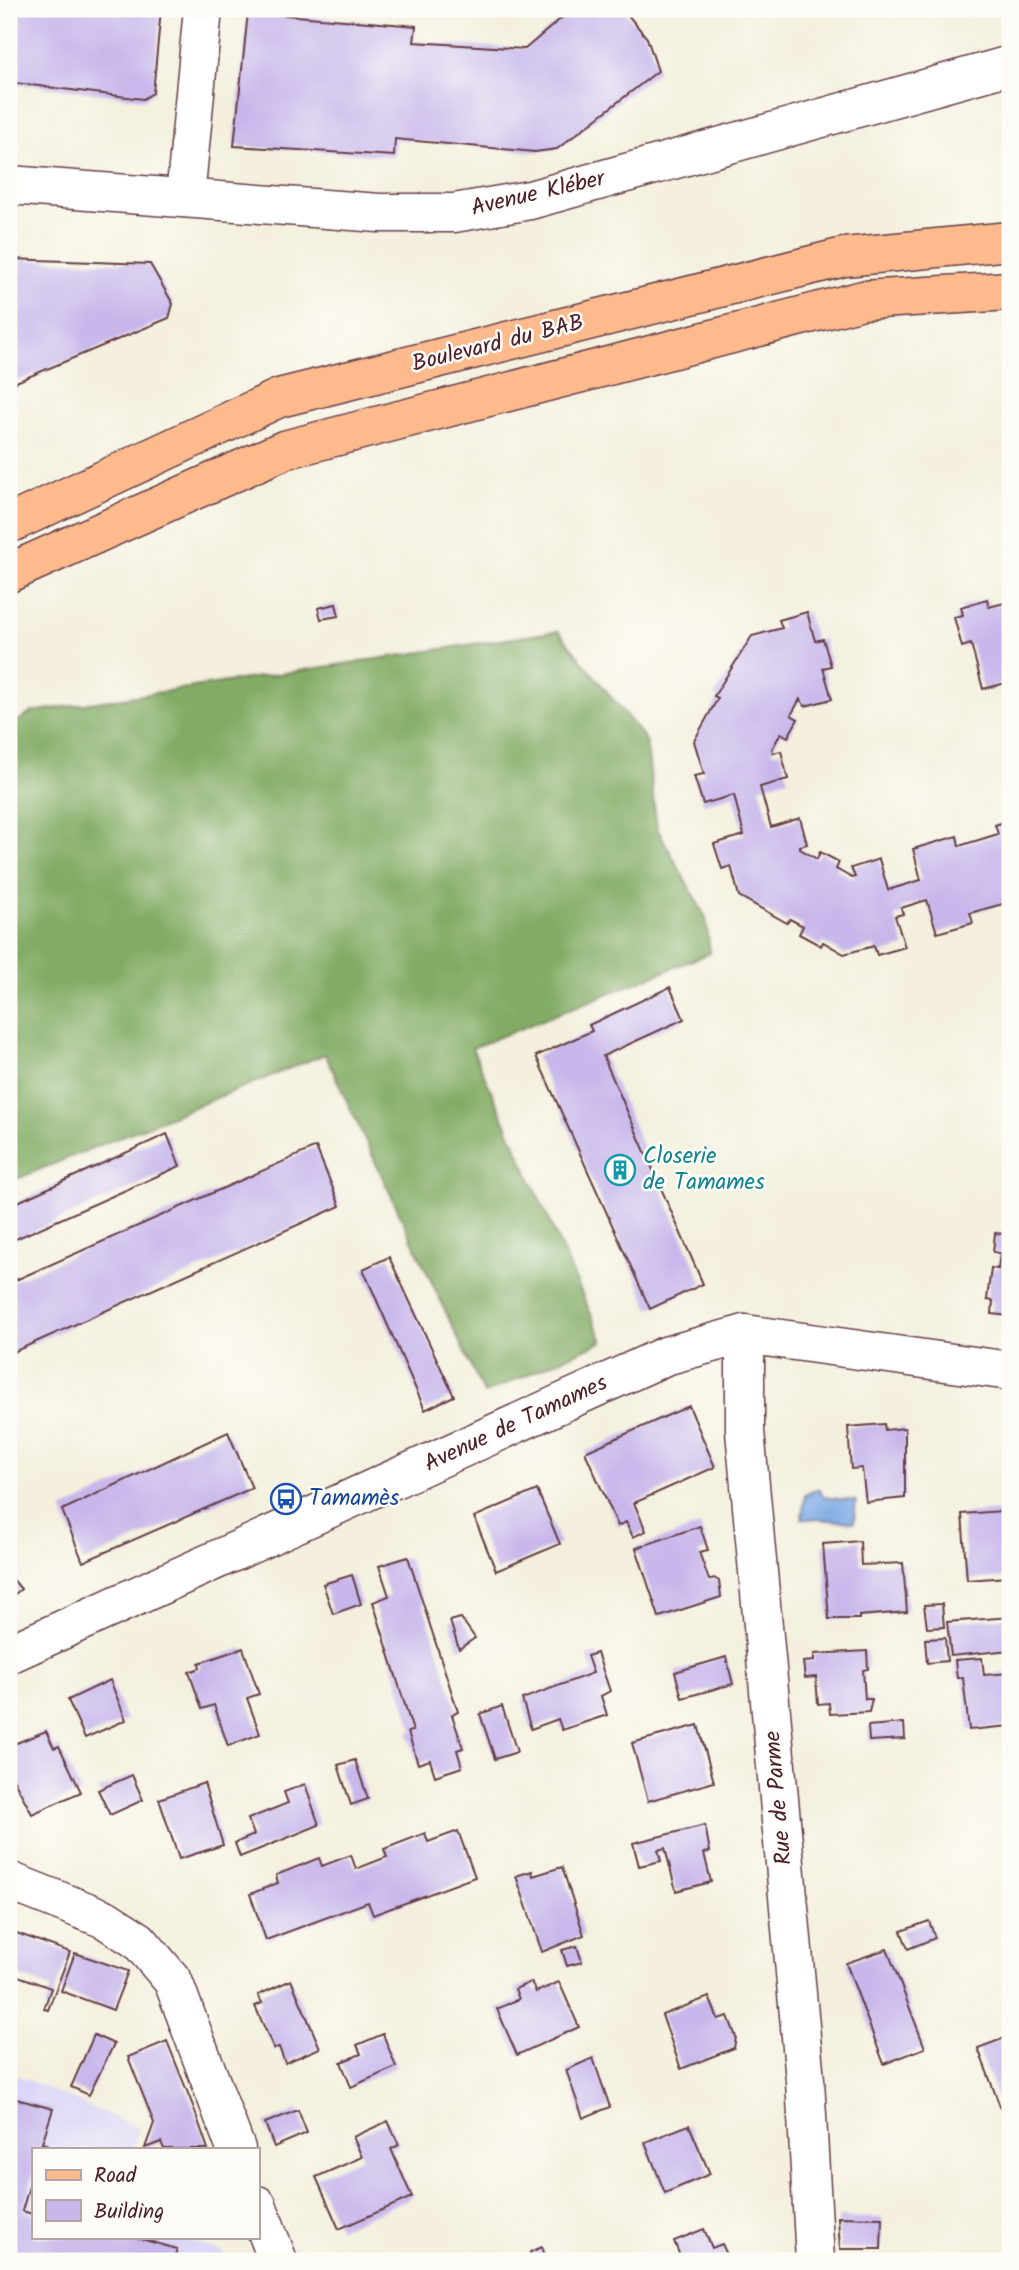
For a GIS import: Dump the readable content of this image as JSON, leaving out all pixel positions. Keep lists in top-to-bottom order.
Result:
{
  "streets": {
    "main road": ["Boulevard du BAB"],
    "street": ["Avenue Kléber", "Avenue de Tamames", "Rue de Parme"]
  },
  "crossings": [
    ["Avenue de Tamames", "Rue de Parme"]
  ],
  "places": {
    "building": ["Closerie de Tamames"],
    "bus stop": ["Tamamès"]
  },
  "legend": ["Road", "Building"]
}
